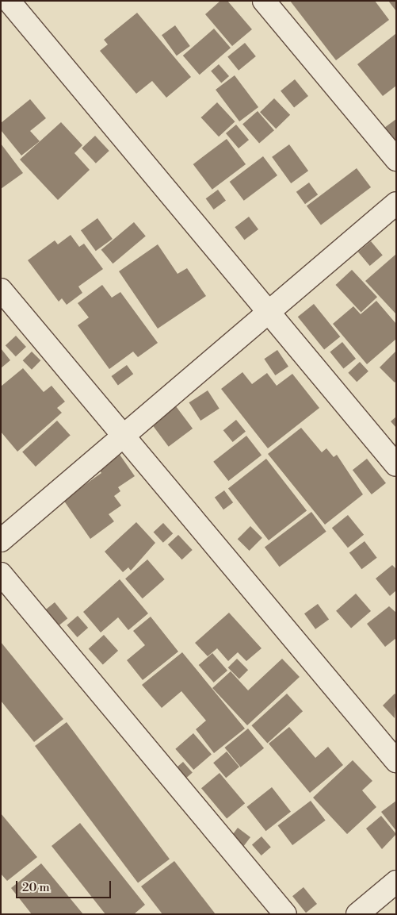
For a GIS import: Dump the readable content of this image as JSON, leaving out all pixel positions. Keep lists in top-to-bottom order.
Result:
{
  "scale_bar": "20 m"
}
